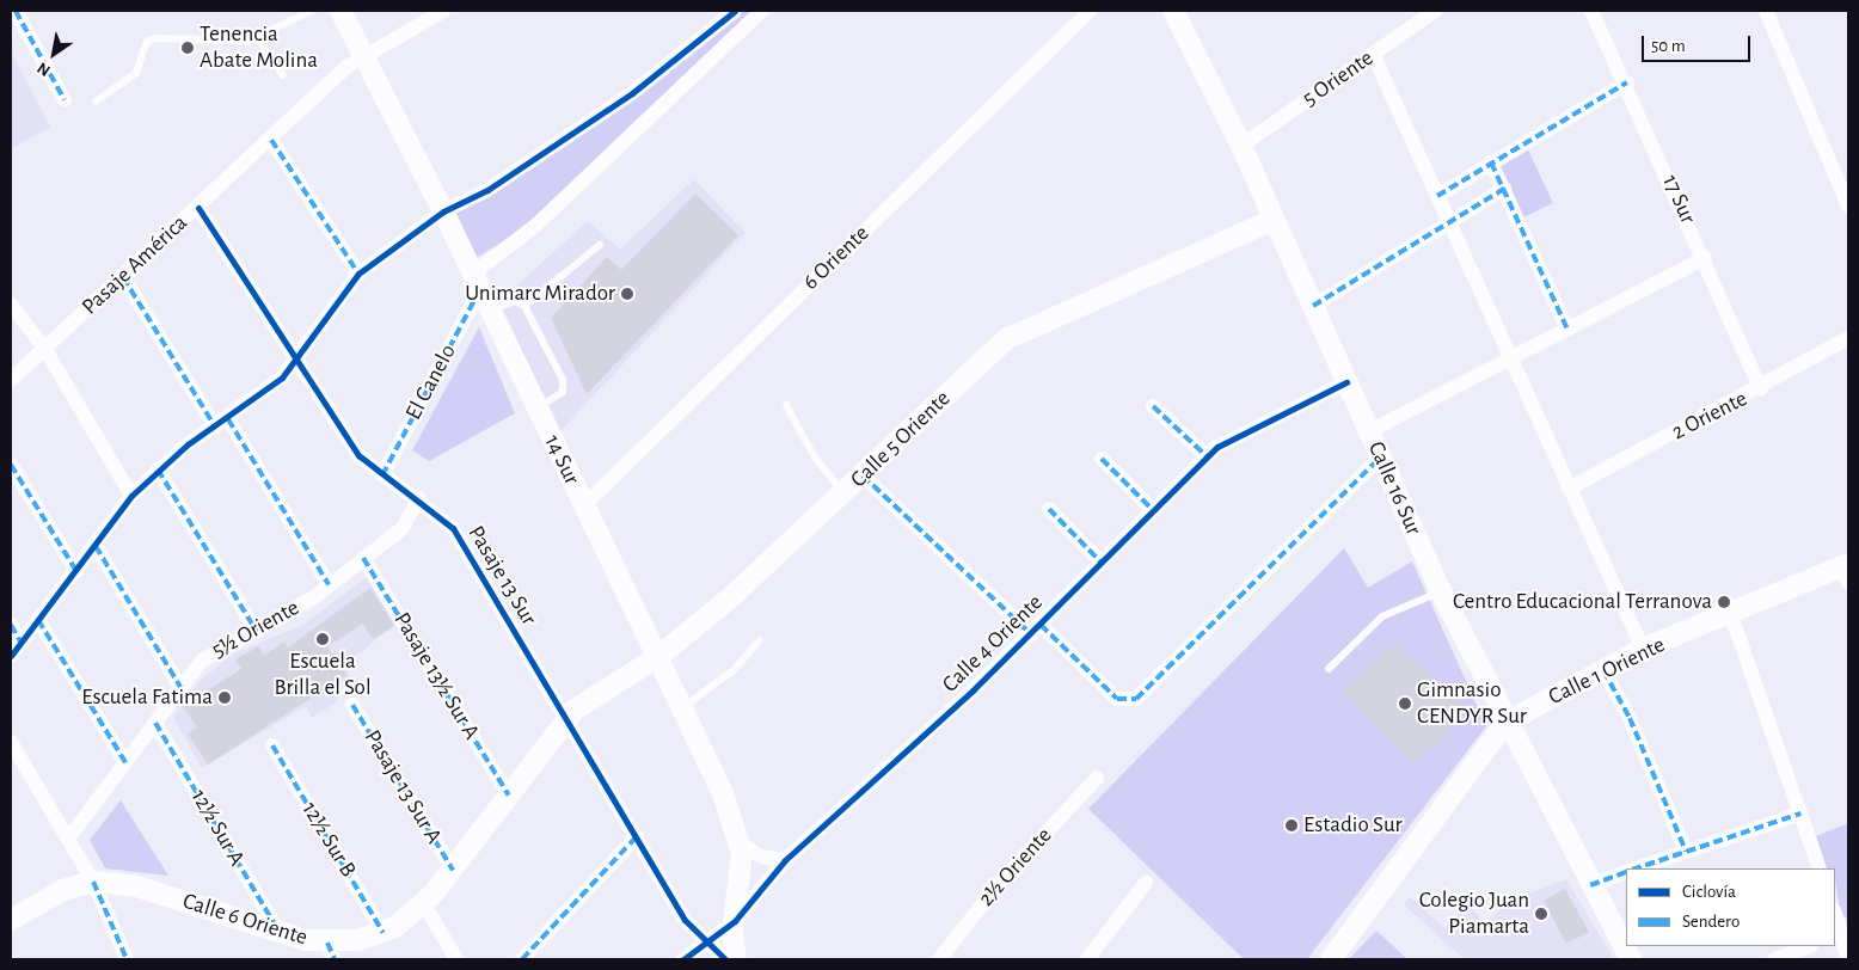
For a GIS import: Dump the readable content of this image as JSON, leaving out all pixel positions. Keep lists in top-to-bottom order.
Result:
{
  "streets": {
    "main road": [
      "Calle 5 Oriente",
      "14 Sur",
      "Calle 16 Sur",
      "Calle 1 Oriente",
      "Calle 6 Oriente"
    ],
    "street": [
      "5 Oriente",
      "17 Sur",
      "6 Oriente",
      "Pasaje América",
      "El Canelo",
      "2 Oriente",
      "Pasaje 13 Sur",
      "5½ Oriente",
      "Calle 4 Oriente",
      "Pasaje 13½ Sur A",
      "Pasaje 13 Sur A",
      "12½ Sur A",
      "12½ Sur B",
      "2½ Oriente"
    ]
  },
  "crossings": [
    ["5 Oriente", "Calle 16 Sur"],
    ["17 Sur", "2 Oriente"],
    ["6 Oriente", "14 Sur"],
    ["Pasaje América", "14 Sur"],
    ["Pasaje América", "Pasaje 13 Sur"],
    ["El Canelo", "14 Sur"],
    ["El Canelo", "Pasaje 13 Sur"],
    ["Calle 5 Oriente", "14 Sur"],
    ["Calle 5 Oriente", "Calle 16 Sur"],
    ["Calle 5 Oriente", "Pasaje 13 Sur"],
    ["Calle 5 Oriente", "Calle 6 Oriente"],
    ["14 Sur", "Calle 4 Oriente"],
    ["Calle 16 Sur", "Calle 4 Oriente"],
    ["Calle 16 Sur", "Calle 1 Oriente"],
    ["Pasaje 13 Sur", "5½ Oriente"],
    ["Pasaje 13 Sur", "Calle 4 Oriente"],
    ["Pasaje 13 Sur", "Calle 6 Oriente"],
    ["5½ Oriente", "Pasaje 13½ Sur A"],
    ["5½ Oriente", "12½ Sur A"],
    ["Pasaje 13½ Sur A", "Calle 6 Oriente"],
    ["Pasaje 13 Sur A", "Calle 6 Oriente"],
    ["12½ Sur A", "Calle 6 Oriente"],
    ["12½ Sur B", "Calle 6 Oriente"]
  ],
  "places": [
    "Tenencia Abate Molina",
    "Unimarc Mirador",
    "Centro Educacional Terranova",
    "Escuela Brilla el Sol",
    "Escuela Fatima",
    "Gimnasio CENDYR Sur",
    "Estadio Sur",
    "Colegio Juan Piamarta"
  ],
  "legend": ["Ciclovía", "Sendero"],
  "scale_bar": "50 m",
  "north": "bottom left"
}
